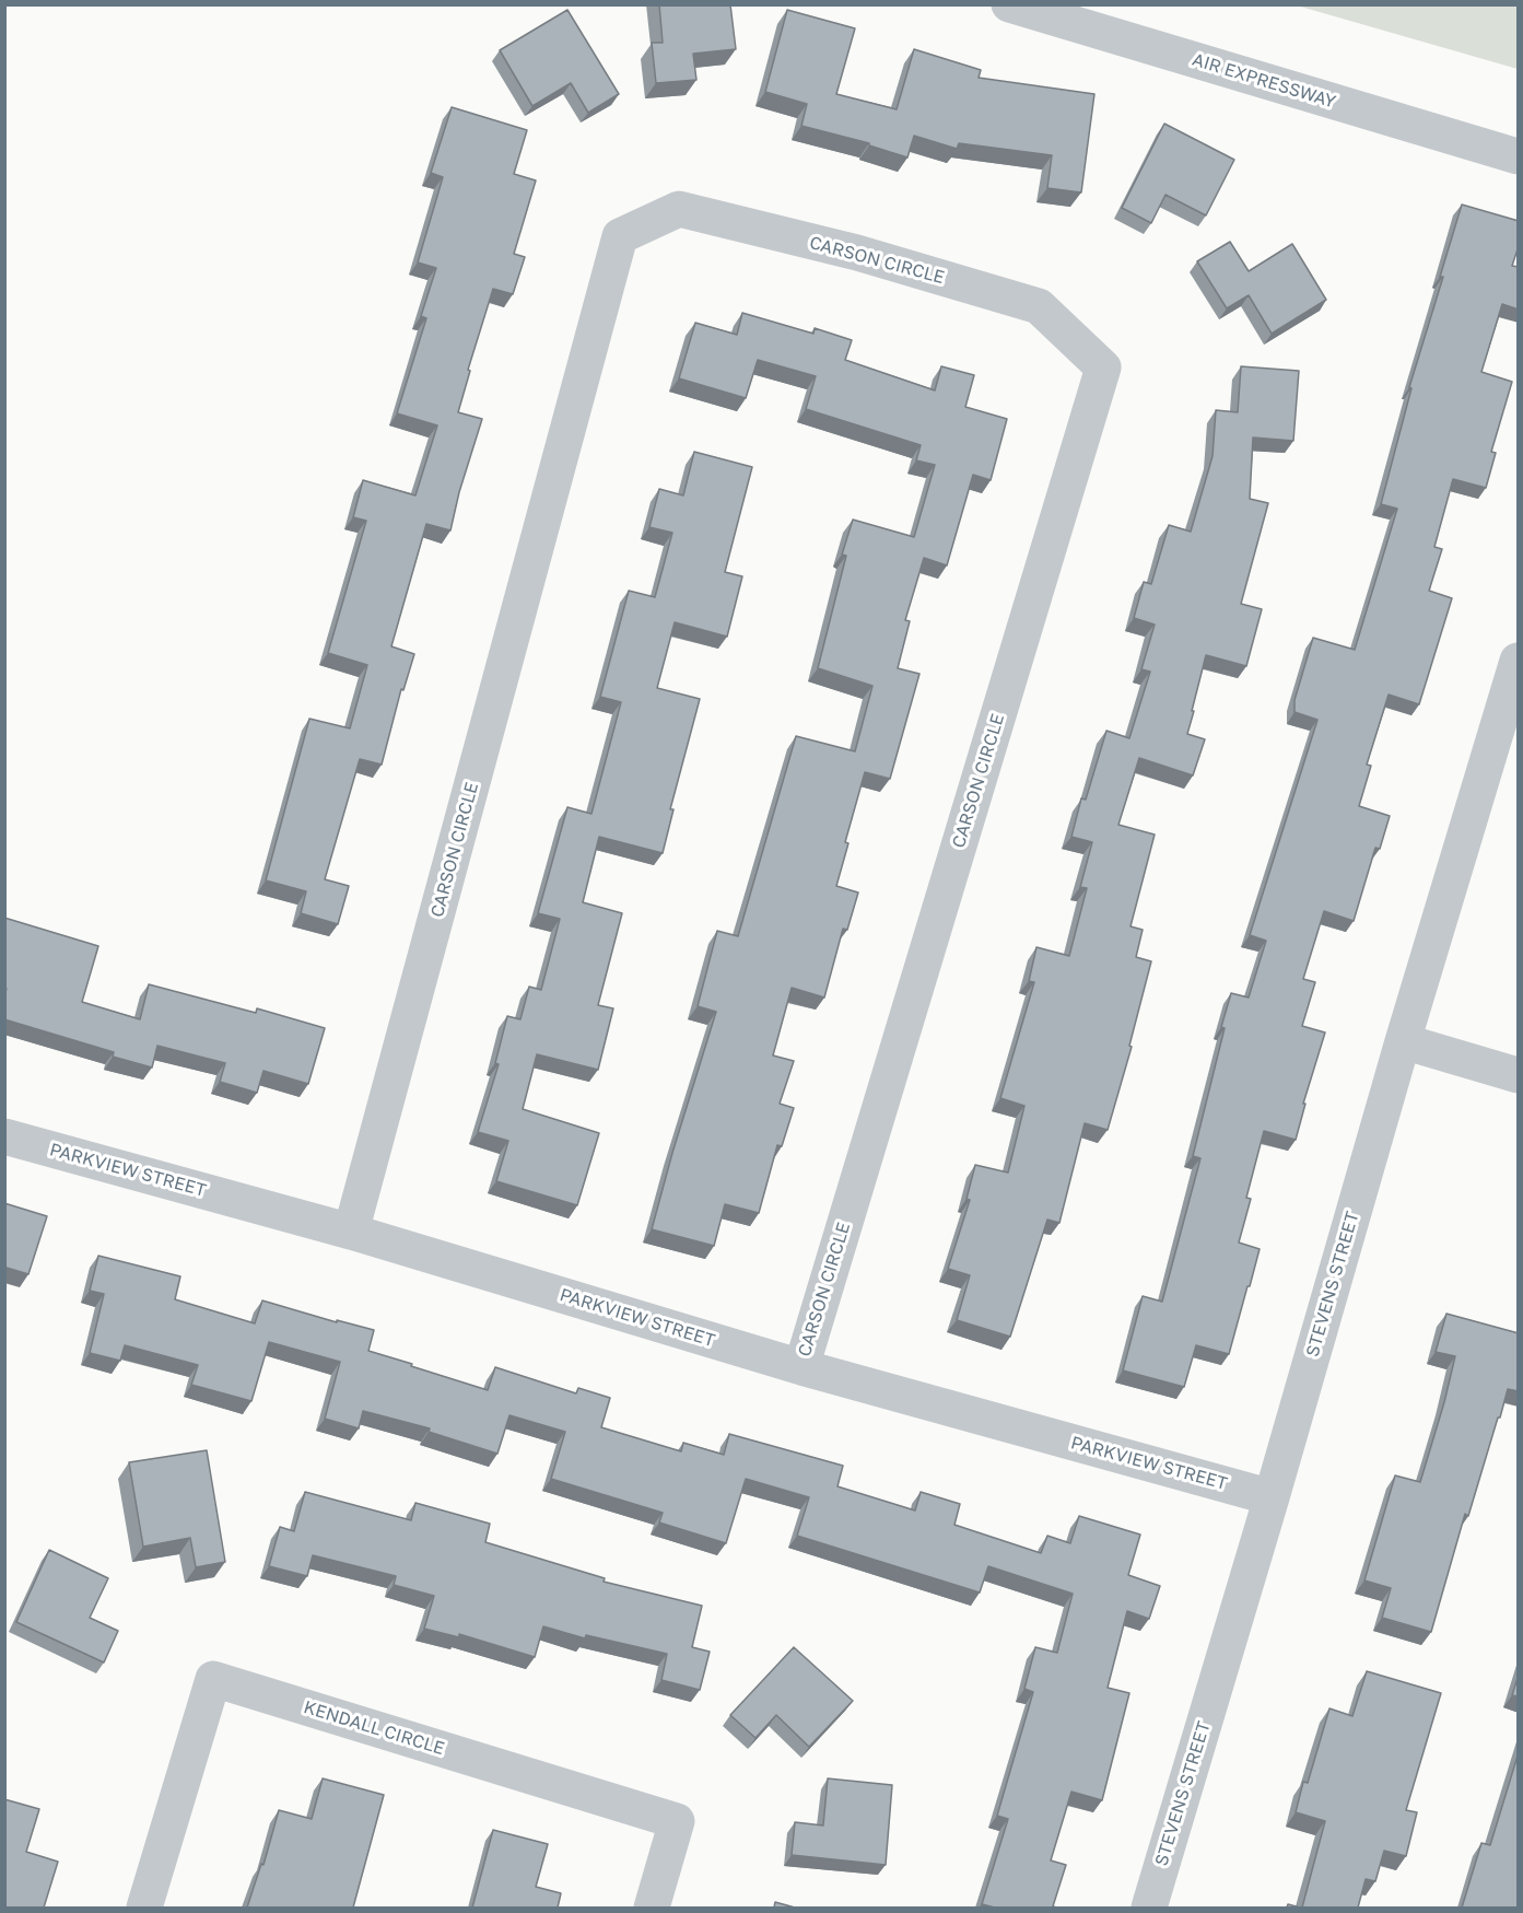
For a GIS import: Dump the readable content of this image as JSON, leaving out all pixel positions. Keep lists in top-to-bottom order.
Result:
{
  "streets": {
    "street": [
      "AIR EXPRESSWAY",
      "CARSON CIRCLE",
      "PARKVIEW STREET",
      "STEVENS STREET",
      "KENDALL CIRCLE"
    ]
  },
  "crossings": [
    ["CARSON CIRCLE", "PARKVIEW STREET"],
    ["PARKVIEW STREET", "STEVENS STREET"]
  ]
}
